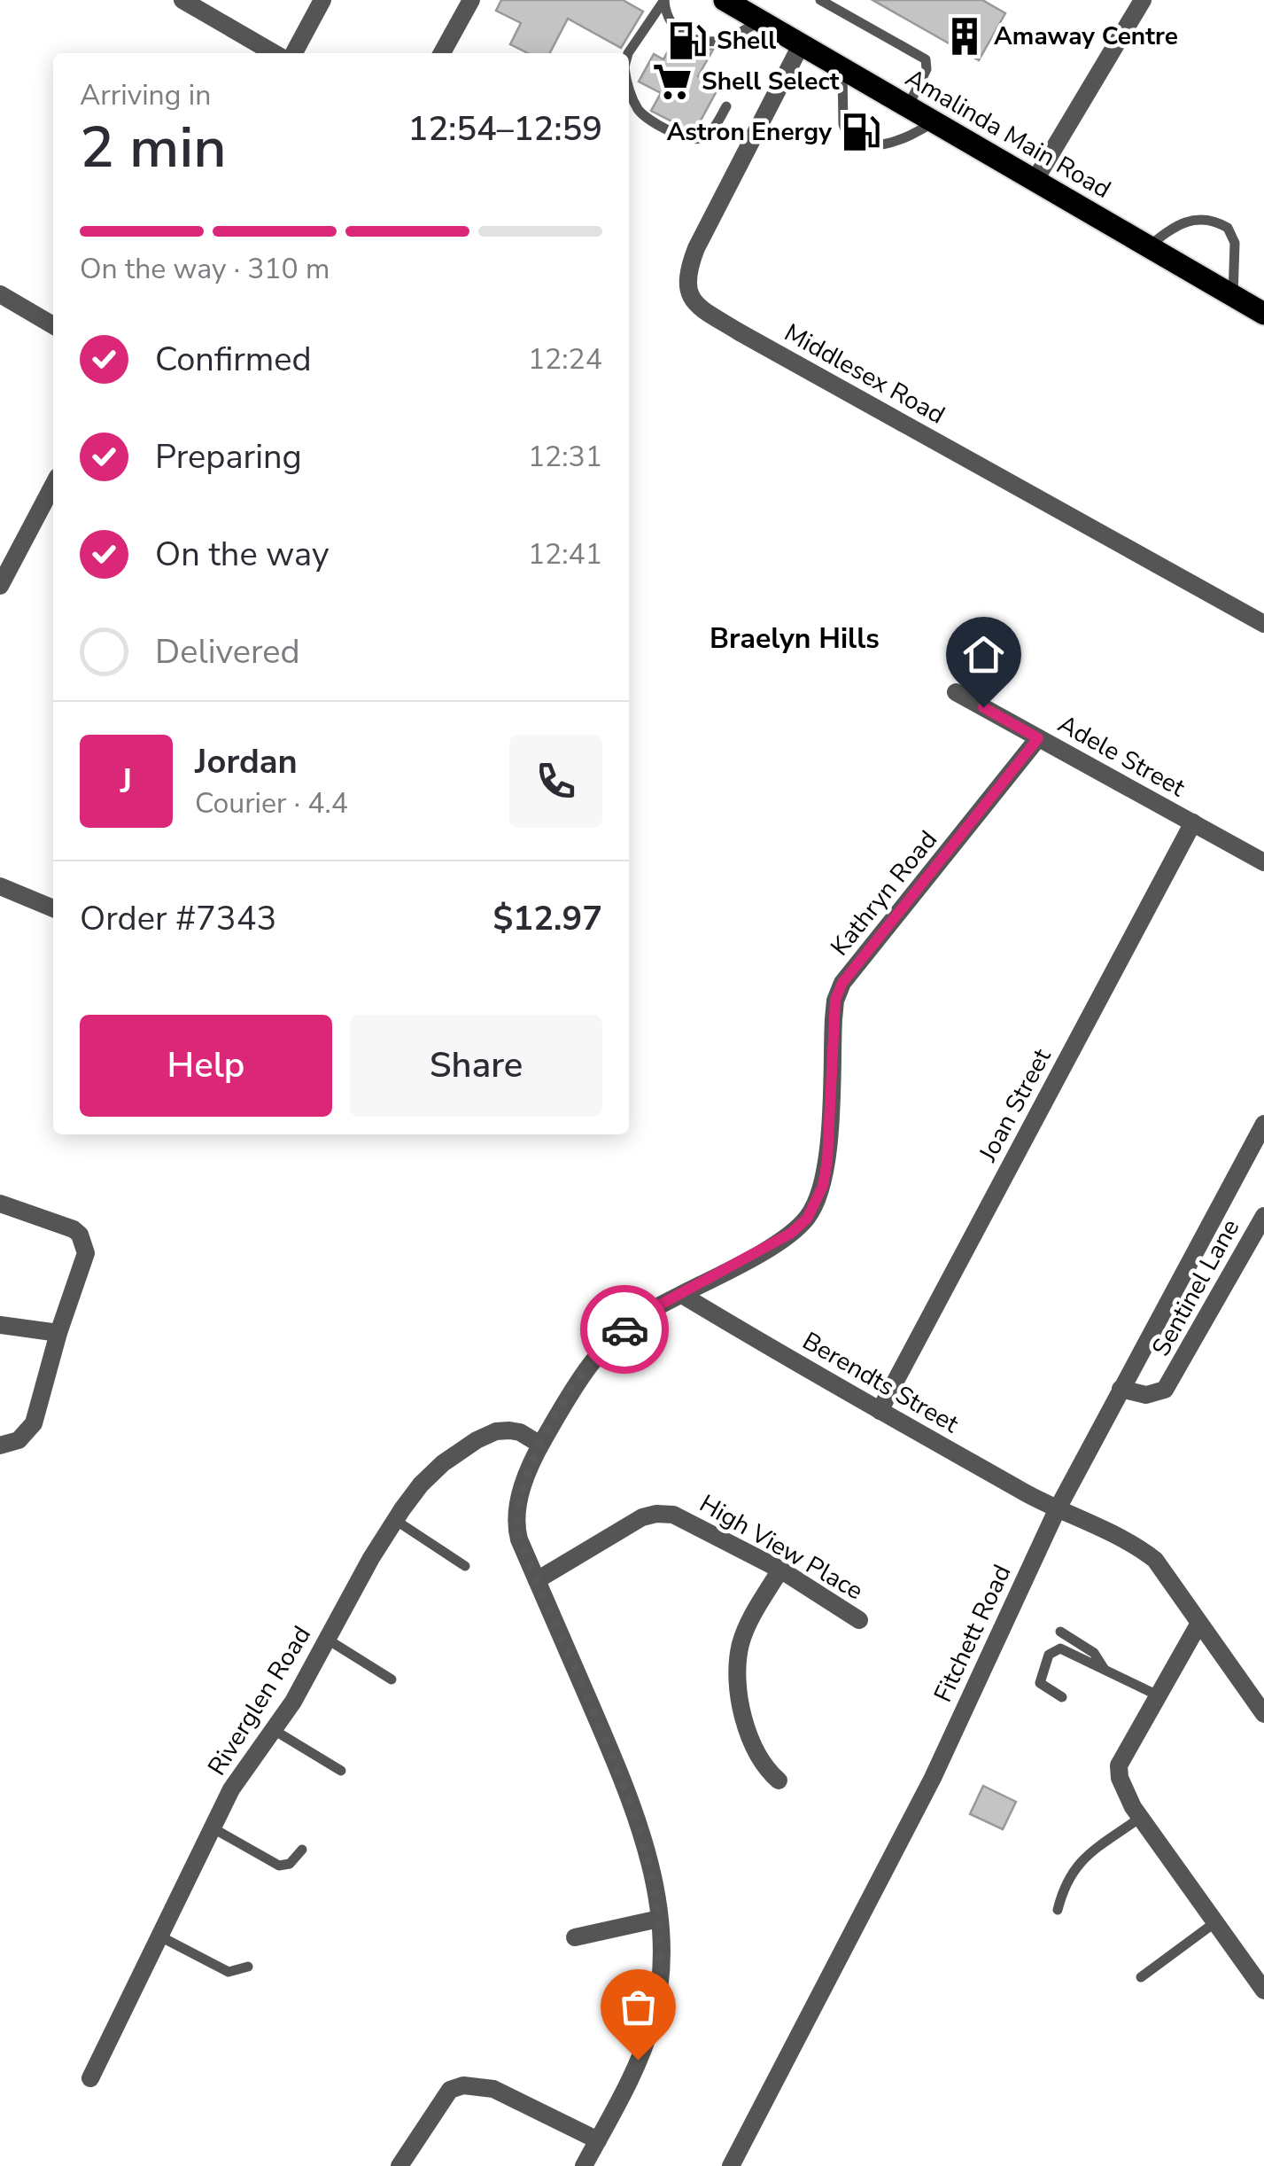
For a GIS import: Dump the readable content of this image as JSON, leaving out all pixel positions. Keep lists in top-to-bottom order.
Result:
{
  "streets": {
    "main road": ["Amalinda Main Road"],
    "street": [
      "Middlesex Road",
      "Adele Street",
      "Kathryn Road",
      "Joan Street",
      "Sentinel Lane",
      "Berendts Street",
      "High View Place",
      "Fitchett Road",
      "Riverglen Road"
    ]
  },
  "crossings": [
    ["Amalinda Main Road", "Middlesex Road"],
    ["Adele Street", "Kathryn Road"],
    ["Adele Street", "Joan Street"],
    ["Kathryn Road", "Berendts Street"],
    ["Kathryn Road", "High View Place"],
    ["Kathryn Road", "Riverglen Road"],
    ["Joan Street", "Berendts Street"],
    ["Sentinel Lane", "Fitchett Road"],
    ["Berendts Street", "Fitchett Road"]
  ],
  "districts": ["Braelyn Hills"],
  "places": {
    "building": ["Amaway Centre"],
    "fuel station": ["Shell", "Astron Energy"],
    "supermarket": ["Shell Select"]
  },
  "page": {
    "heading": ["2 min", "Arriving in", "12:54–12:59"],
    "panel": [
      "Jordan",
      "Courier · 4.4",
      "Order #7343",
      "$12.97"
    ],
    "bar": "On the way · 310 m",
    "list": [
      ["Confirmed", "12:24"],
      ["Preparing", "12:31"],
      ["On the way", "12:41"],
      "Delivered"
    ],
    "round": "J",
    "buttons": ["Help", "Share"]
  }
}
